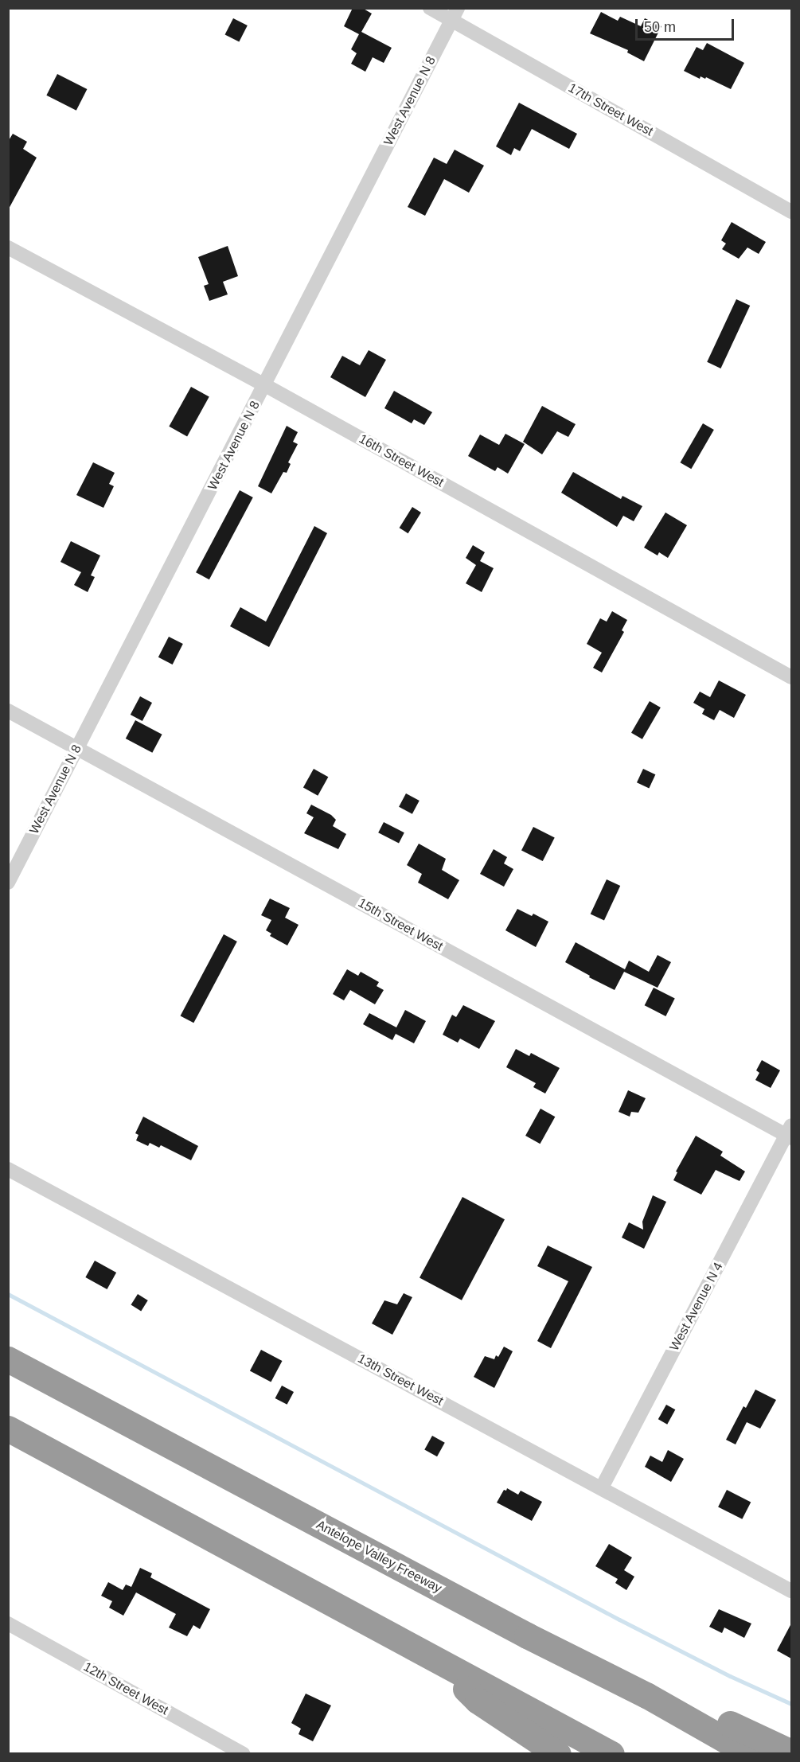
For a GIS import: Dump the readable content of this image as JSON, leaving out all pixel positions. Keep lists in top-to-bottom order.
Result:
{
  "streets": {
    "highway": ["Antelope Valley Freeway"],
    "street": [
      "West Avenue N 8",
      "17th Street West",
      "16th Street West",
      "15th Street West",
      "West Avenue N 4",
      "13th Street West",
      "12th Street West"
    ]
  },
  "crossings": [
    ["West Avenue N 8", "17th Street West"],
    ["West Avenue N 8", "16th Street West"],
    ["West Avenue N 8", "15th Street West"],
    ["15th Street West", "West Avenue N 4"],
    ["West Avenue N 4", "13th Street West"]
  ],
  "scale_bar": "50 m"
}
